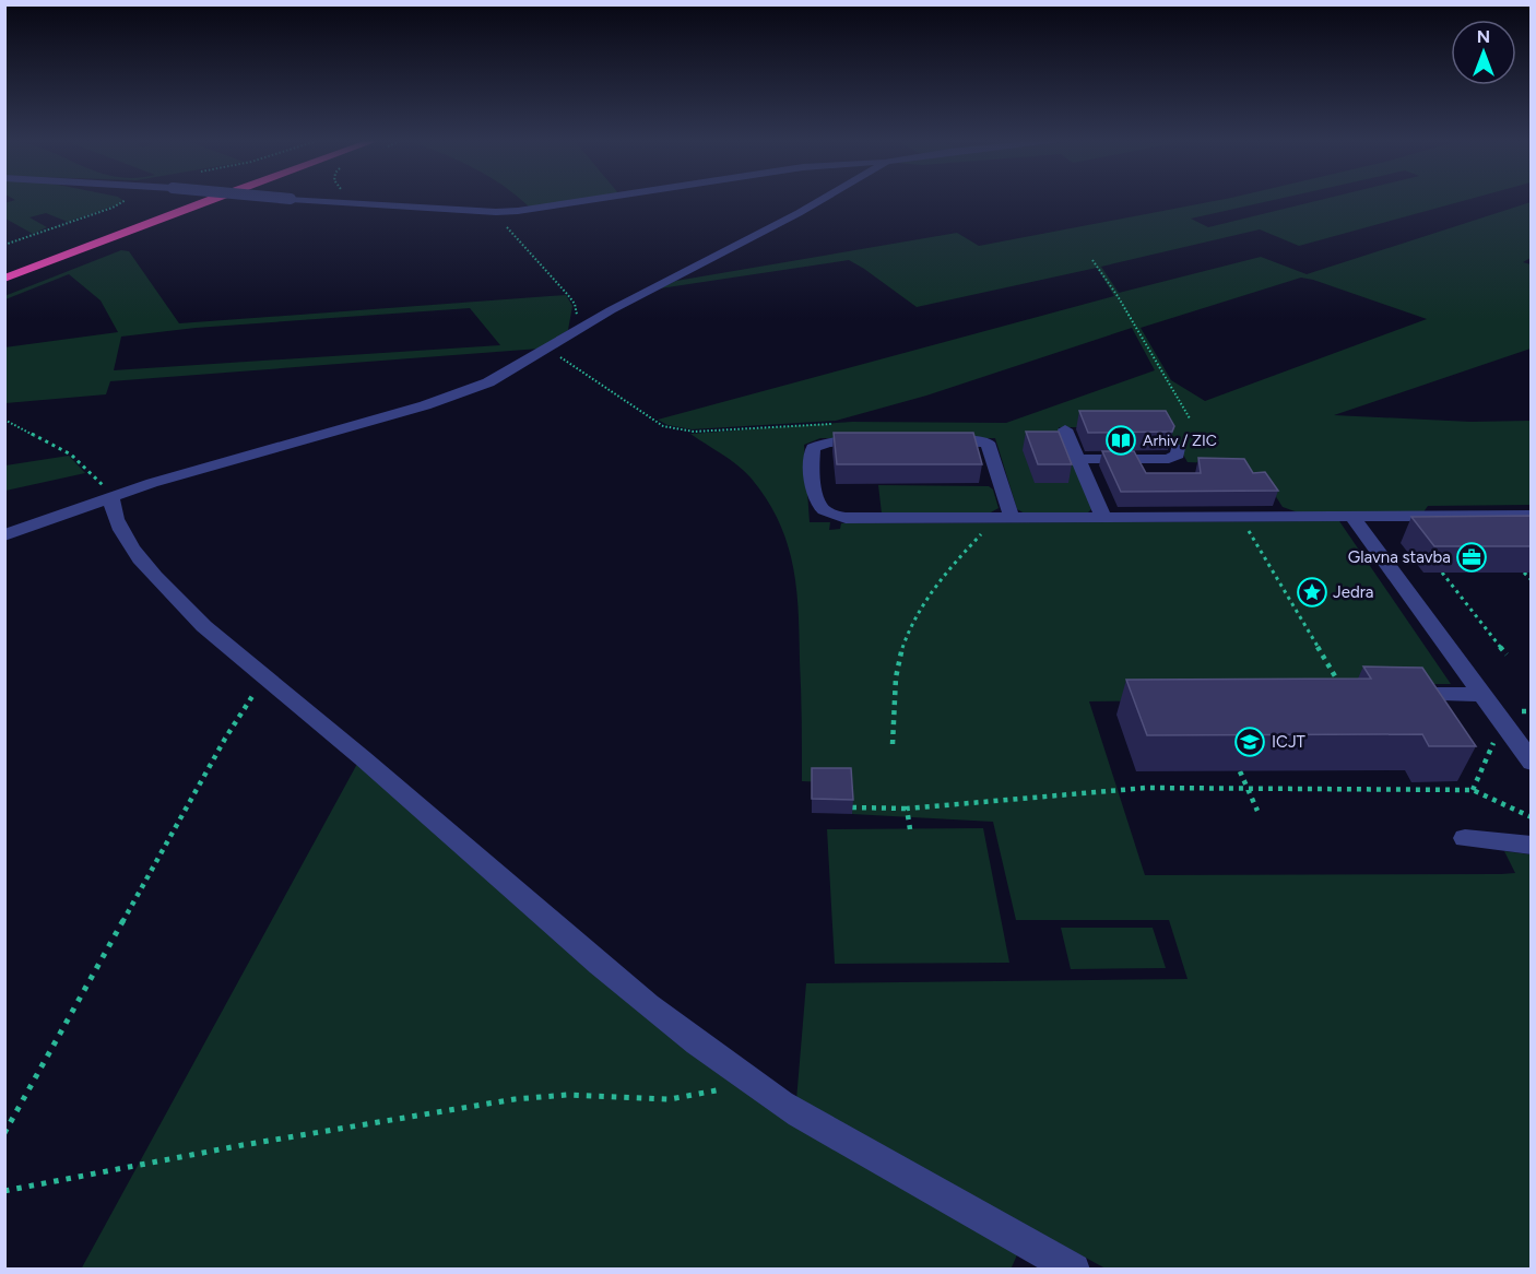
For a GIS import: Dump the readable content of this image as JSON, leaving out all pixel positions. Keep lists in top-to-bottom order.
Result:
{
  "places": {
    "library": ["Arhiv / ZIC"],
    "office": ["Glavna stavba"],
    "place": ["Jedra"],
    "school or university": ["ICJT"]
  },
  "north": "top"
}
